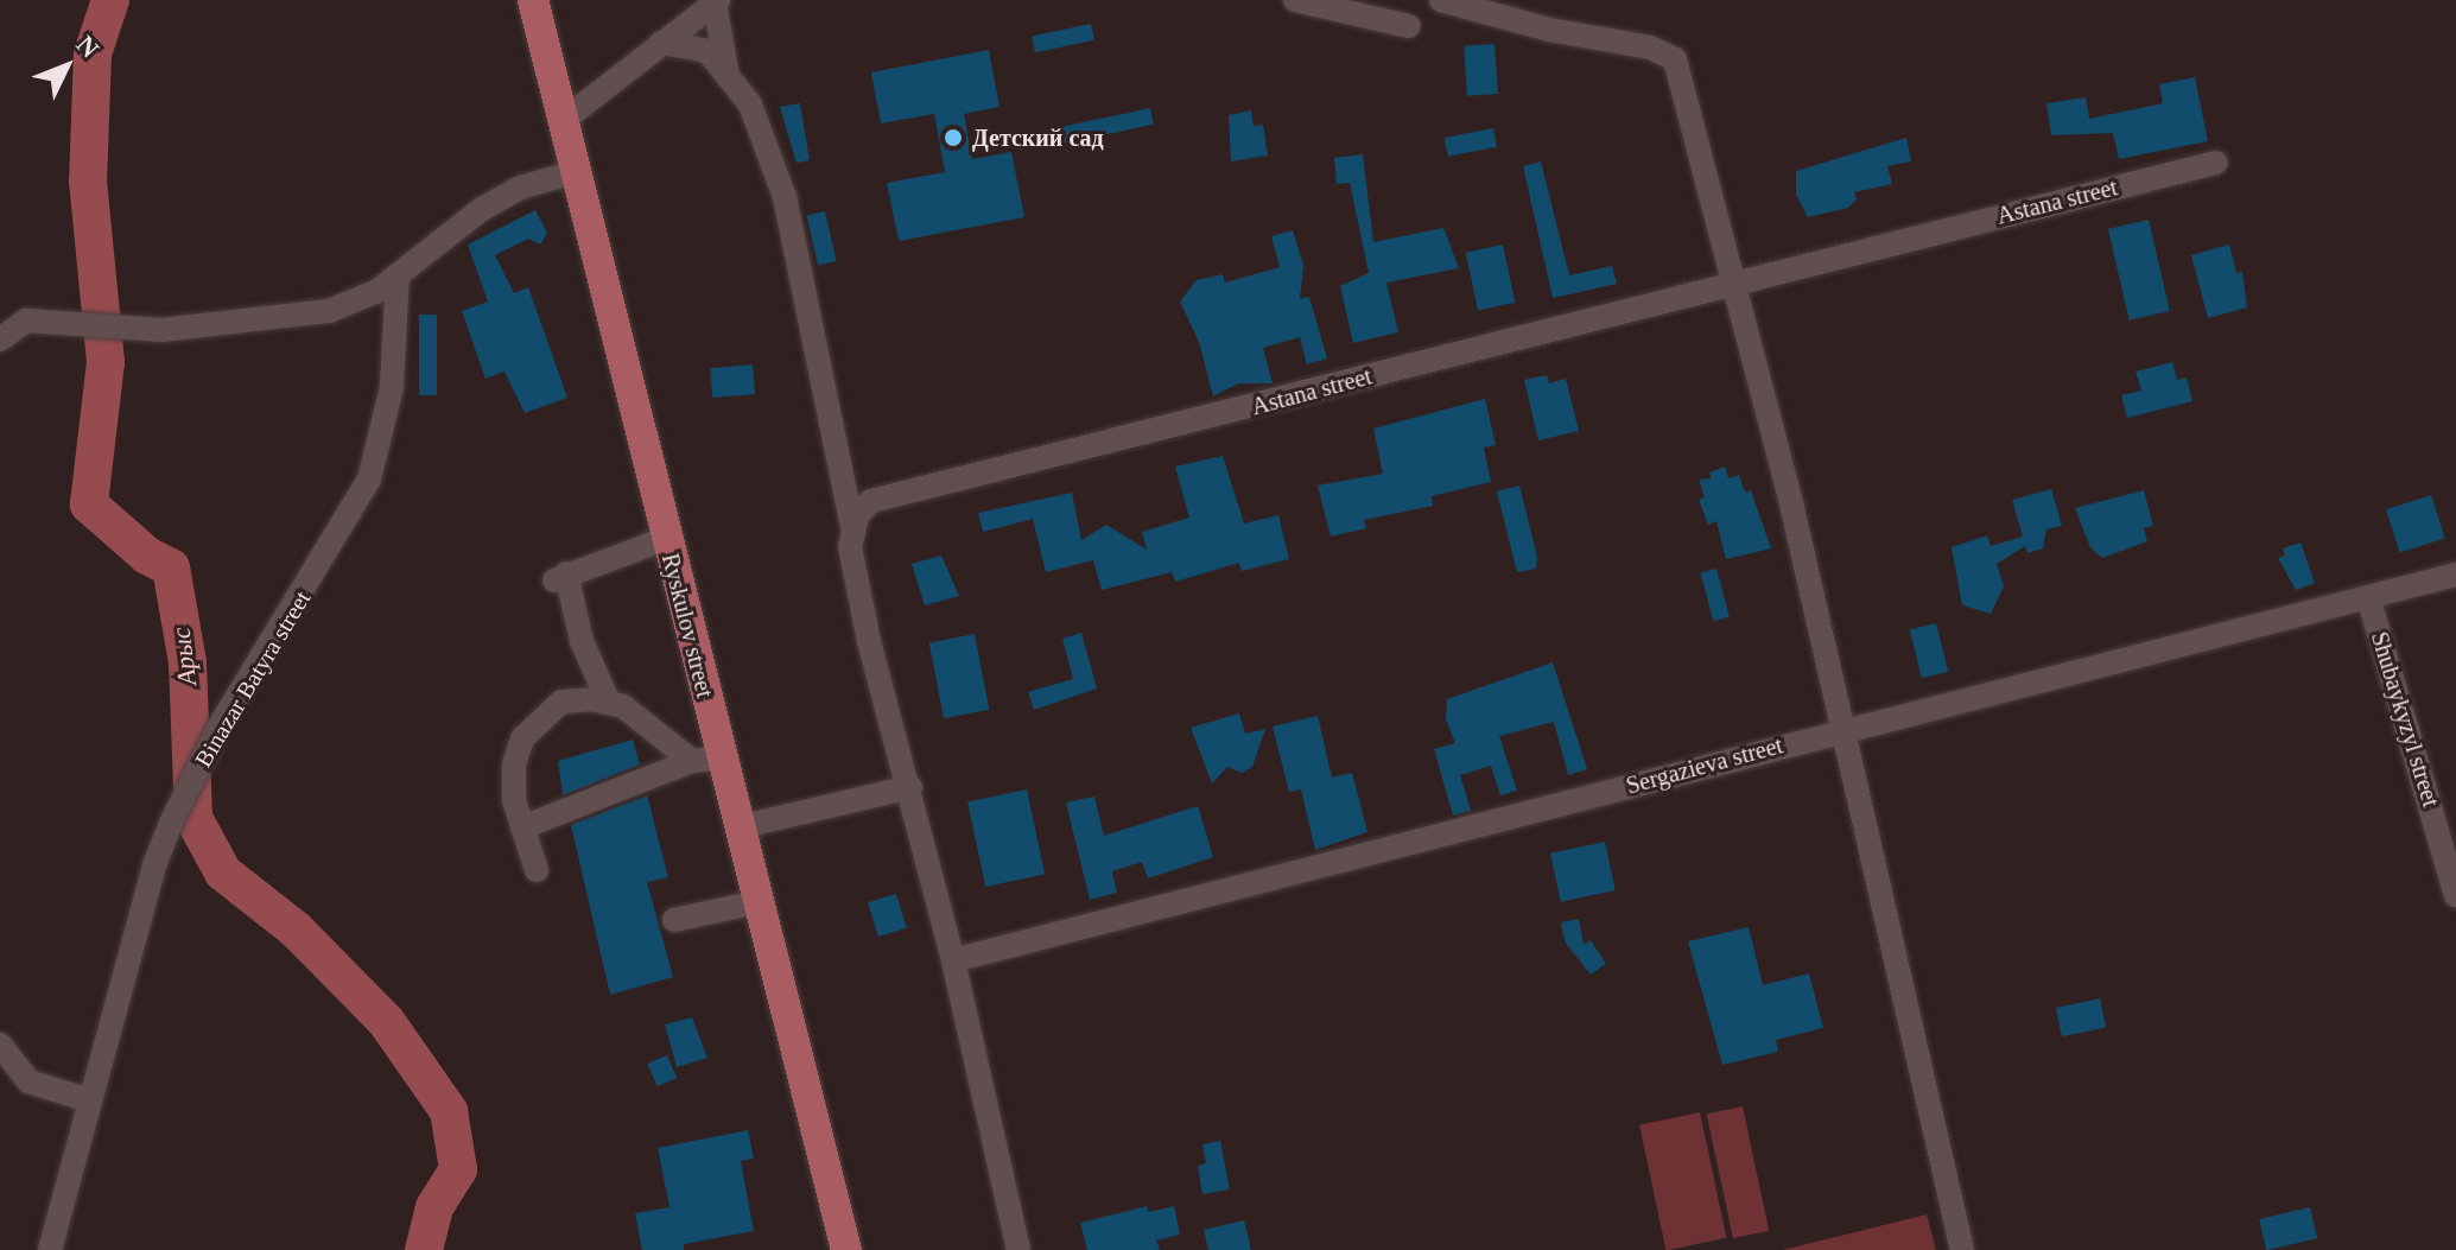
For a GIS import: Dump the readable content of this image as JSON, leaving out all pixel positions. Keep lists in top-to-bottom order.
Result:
{
  "streets": {
    "main road": ["Ryskulov street"],
    "street": [
      "Astana street",
      "Binazar Batyra street",
      "Shubaykyzyl street",
      "Sergazieva street"
    ]
  },
  "crossings": [
    ["Shubaykyzyl street", "Sergazieva street"]
  ],
  "water": ["Арыс"],
  "places": ["Детский сад"],
  "north": "top right"
}
